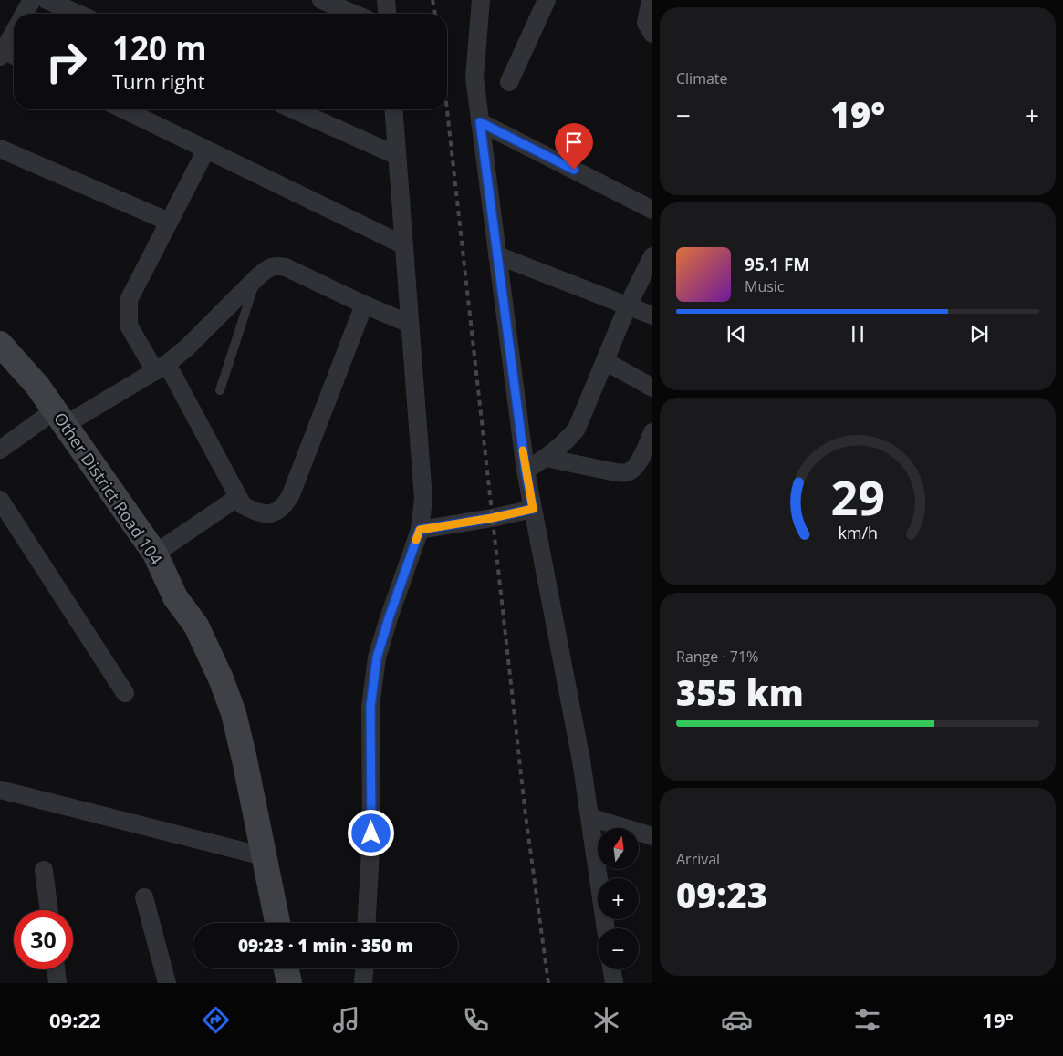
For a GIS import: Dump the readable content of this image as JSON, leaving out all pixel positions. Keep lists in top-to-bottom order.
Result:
{
  "streets": {
    "street": ["Other District Road 104"]
  },
  "north": "top",
  "page": {
    "tile": [
      "Climate",
      ["Range · 71%", "355 km"],
      ["Arrival", "09:23"]
    ],
    "turn": ["120 m", "Turn right"],
    "heat": ["−", "19°", "+"],
    "song": ["95.1 FM", "Music"],
    "map_buttons": ["+", "−"],
    "limit": "30",
    "trip": "09:23 · 1 min · 350 m",
    "tabs": ["09:22", "19°"],
    "gauge": ["29", "km/h"]
  }
}
